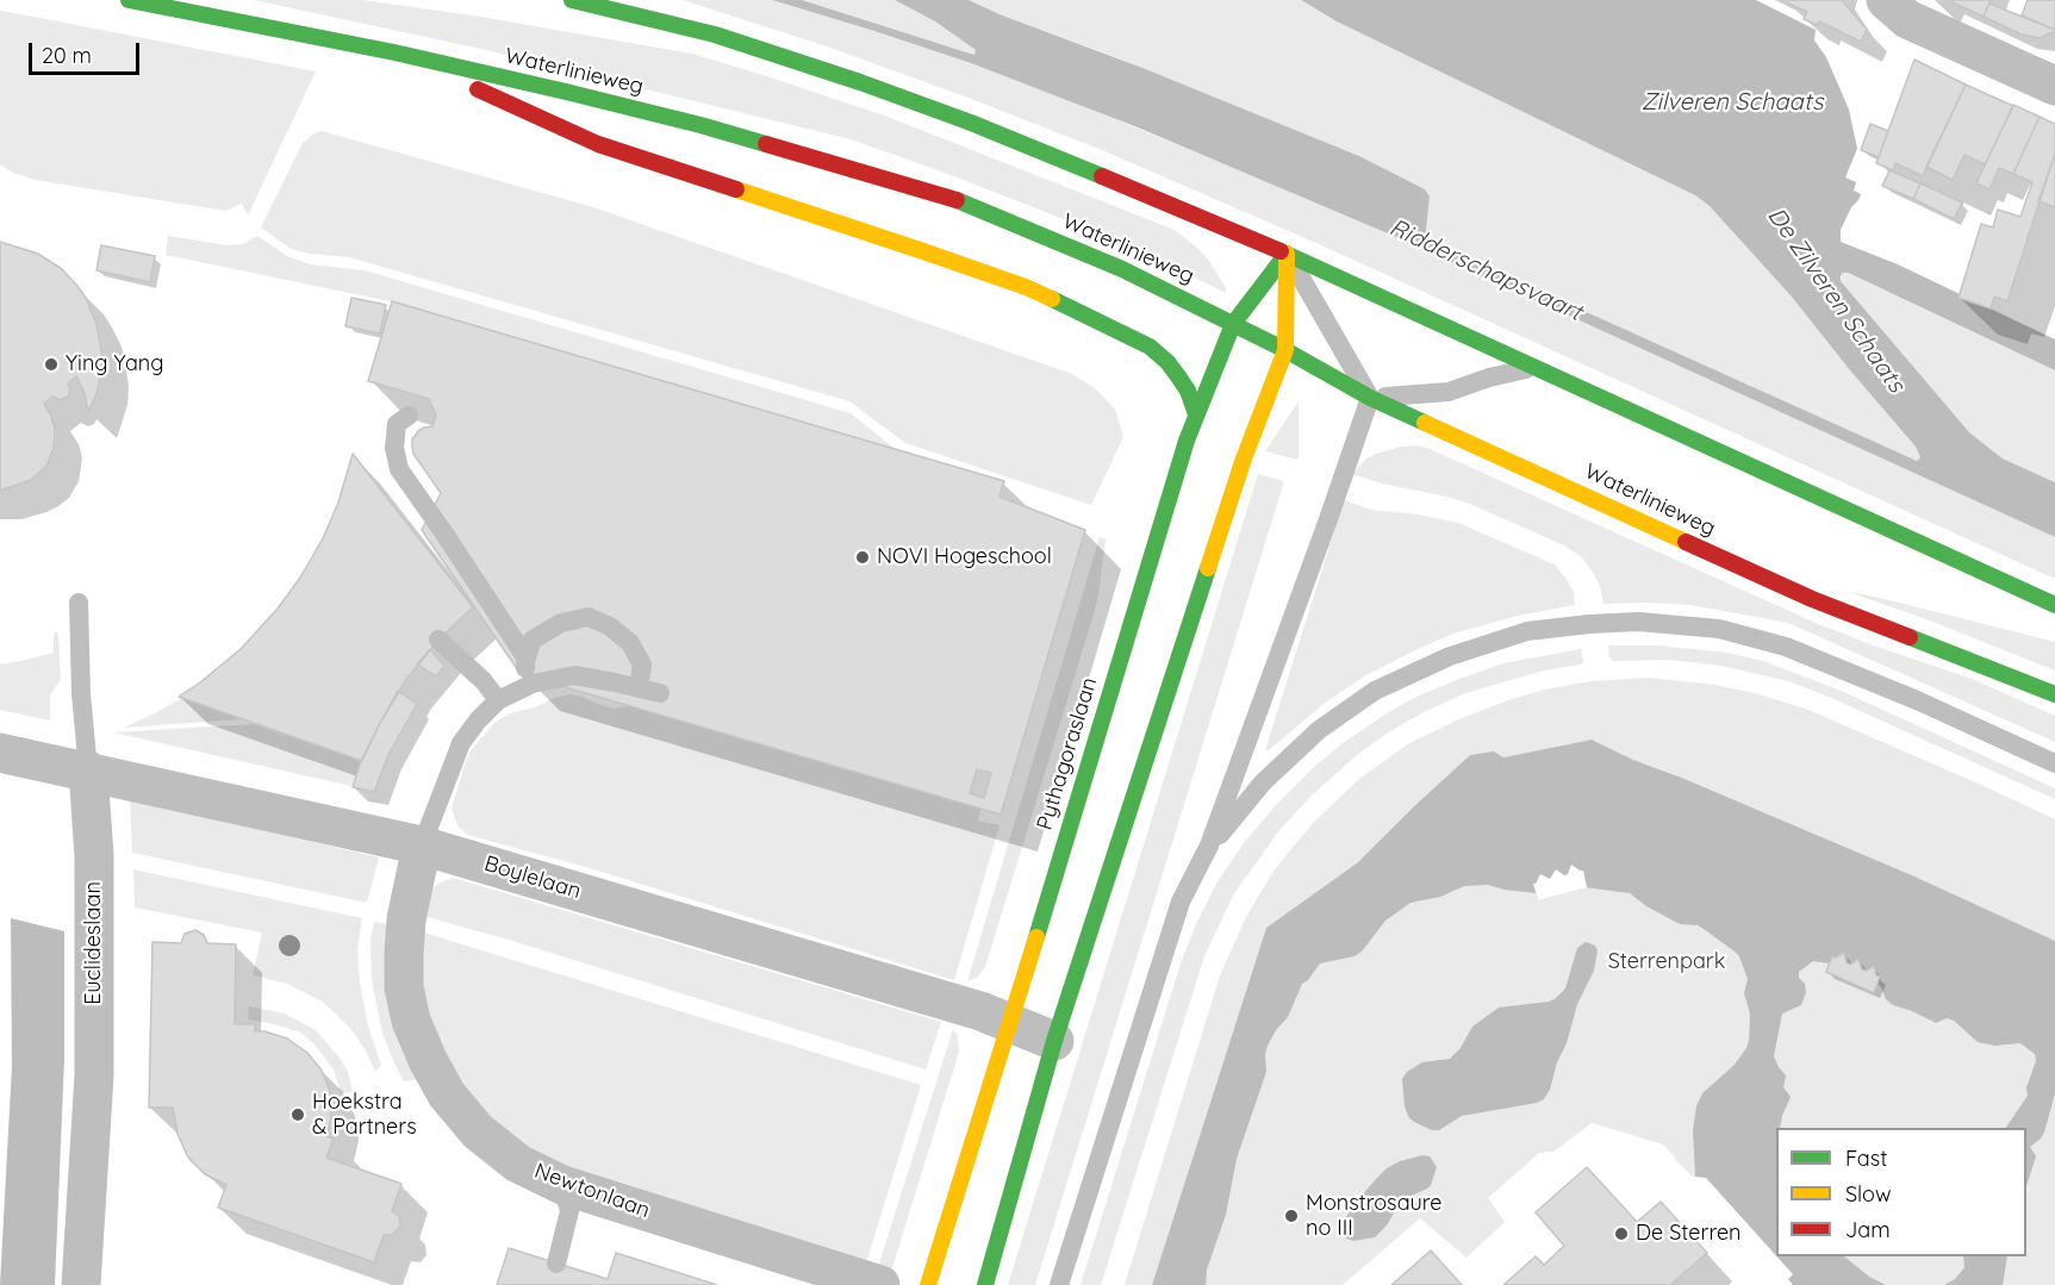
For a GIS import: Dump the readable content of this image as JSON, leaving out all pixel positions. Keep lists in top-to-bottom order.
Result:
{
  "streets": {
    "main road": ["Waterlinieweg", "Pythagoraslaan"],
    "street": ["Boylelaan", "Euclideslaan", "Newtonlaan"]
  },
  "crossings": [
    ["Waterlinieweg", "Pythagoraslaan"],
    ["Pythagoraslaan", "Boylelaan"],
    ["Boylelaan", "Euclideslaan"],
    ["Boylelaan", "Newtonlaan"]
  ],
  "water": ["Zilveren Schaats", "Ridderschapsvaart", "De Zilveren Schaats"],
  "parks": ["Sterrenpark"],
  "places": [
    "Ying Yang",
    "NOVI Hogeschool",
    "Hoekstra & Partners",
    "Monstrosaure no III",
    "De Sterren"
  ],
  "legend": ["Fast", "Slow", "Jam"],
  "scale_bar": "20 m"
}
